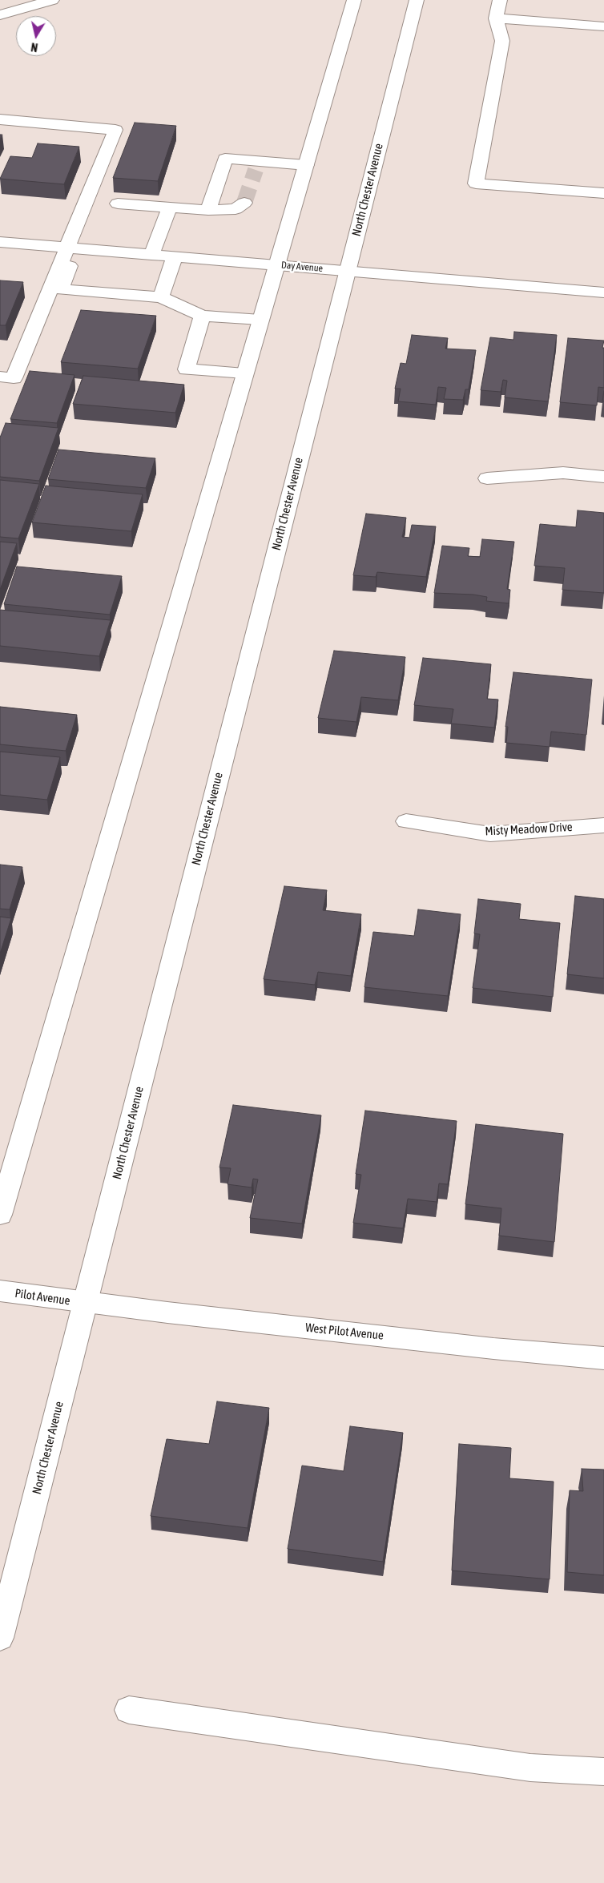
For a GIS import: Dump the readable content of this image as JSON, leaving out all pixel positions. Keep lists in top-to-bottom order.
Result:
{
  "streets": {
    "main road": [
      "North Chester Avenue",
      "Day Avenue",
      "Misty Meadow Drive",
      "Pilot Avenue",
      "West Pilot Avenue"
    ]
  },
  "crossings": [
    ["North Chester Avenue", "Day Avenue"],
    ["North Chester Avenue", "Pilot Avenue"],
    ["North Chester Avenue", "West Pilot Avenue"],
    ["Pilot Avenue", "West Pilot Avenue"]
  ],
  "north": "bottom"
}
